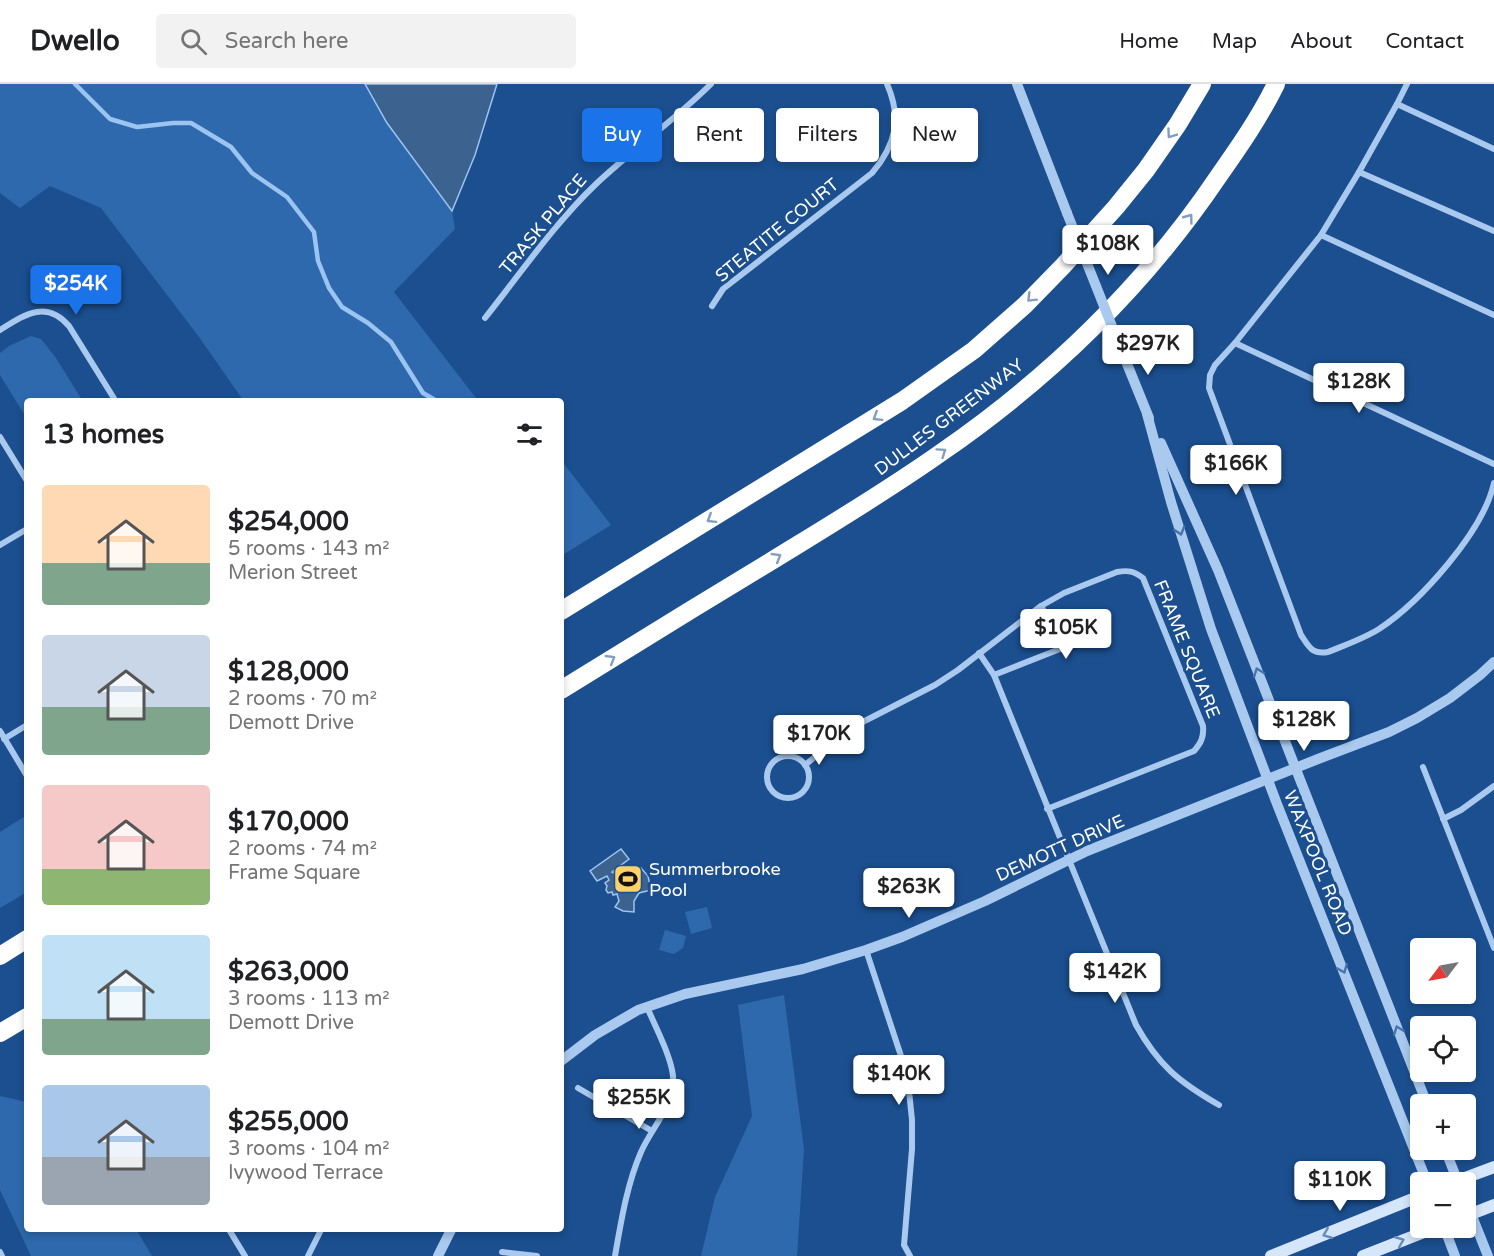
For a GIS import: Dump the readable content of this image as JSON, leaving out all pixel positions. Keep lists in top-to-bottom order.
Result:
{
  "streets": {
    "highway": ["DULLES GREENWAY"],
    "street": [
      "TRASK PLACE",
      "STEATITE COURT",
      "FRAME SQUARE",
      "DEMOTT DRIVE",
      "WAXPOOL ROAD"
    ]
  },
  "crossings": [
    ["DEMOTT DRIVE", "WAXPOOL ROAD"]
  ],
  "places": {
    "sports": ["Summerbrooke Pool"]
  },
  "north": "bottom left",
  "page": {
    "header": "Dwello",
    "search": "Search here",
    "nav": [
      "Home",
      "Map",
      "About",
      "Contact"
    ],
    "chip": [
      "Buy",
      "Rent",
      "Filters",
      "New"
    ],
    "price": [
      "$108K",
      "$254K",
      "$297K",
      "$128K",
      "$166K",
      "$105K",
      "$128K",
      "$170K",
      "$263K",
      "$142K",
      "$140K",
      "$255K",
      "$110K"
    ],
    "heading": "13 homes",
    "list": [
      {
        "name": "$254,000",
        "note": "5 rooms · 143 m² · Merion Street"
      },
      {
        "name": "$128,000",
        "note": "2 rooms · 70 m² · Demott Drive"
      },
      {
        "name": "$170,000",
        "note": "2 rooms · 74 m² · Frame Square"
      },
      {
        "name": "$263,000",
        "note": "3 rooms · 113 m² · Demott Drive"
      },
      {
        "name": "$255,000",
        "note": "3 rooms · 104 m² · Ivywood Terrace"
      }
    ],
    "map_buttons": ["+", "−"]
  }
}
